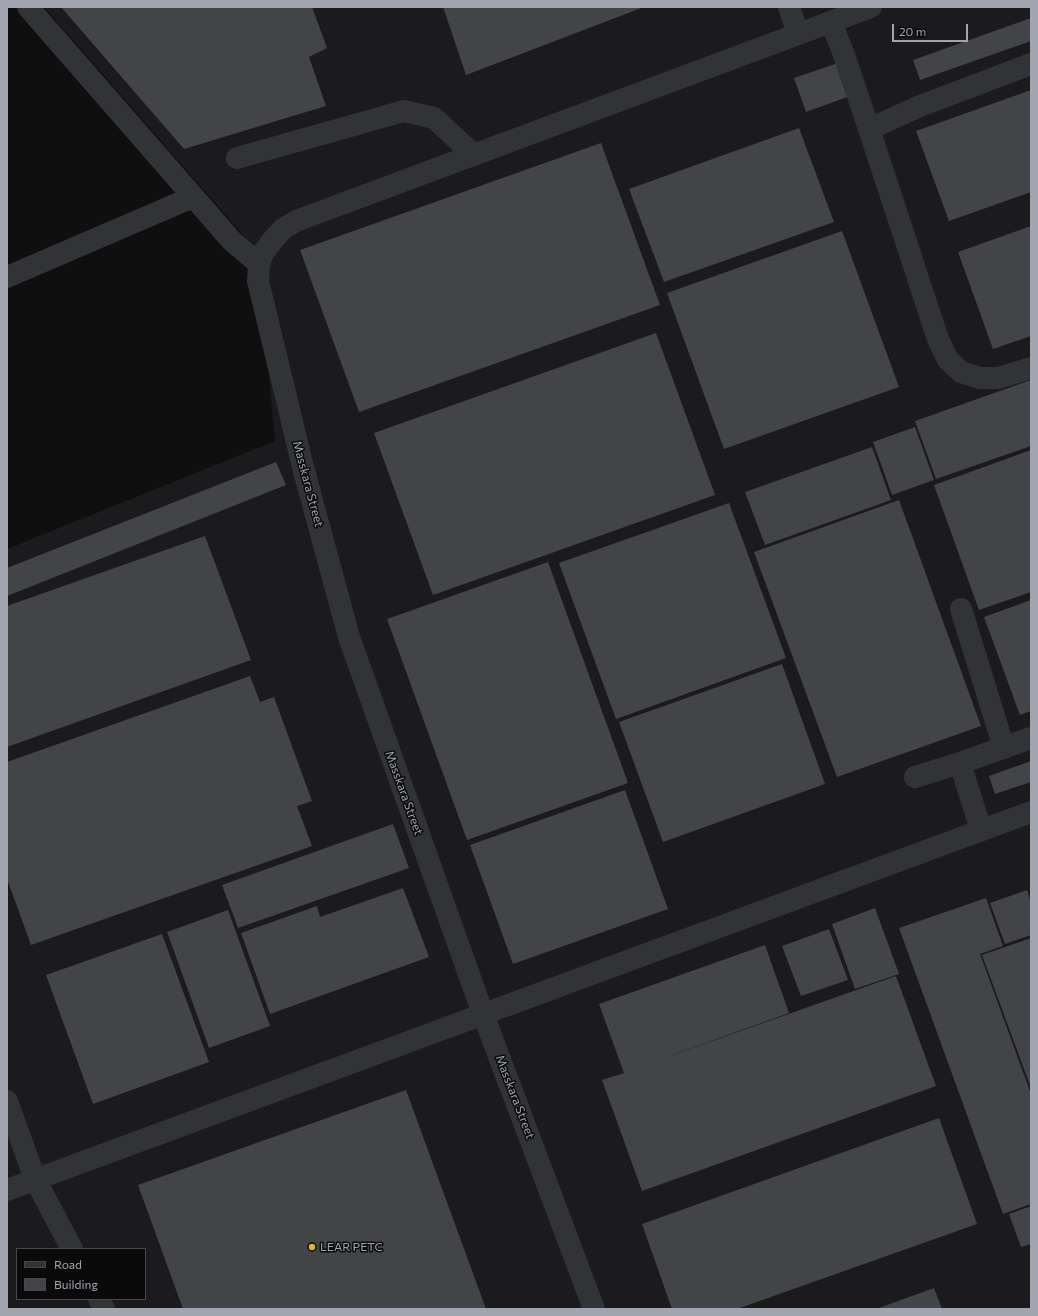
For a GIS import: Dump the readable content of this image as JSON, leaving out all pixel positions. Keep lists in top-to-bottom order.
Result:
{
  "streets": {
    "street": ["Masskara Street"]
  },
  "places": ["LEAR PETC"],
  "legend": ["Road", "Building"],
  "scale_bar": "20 m"
}
